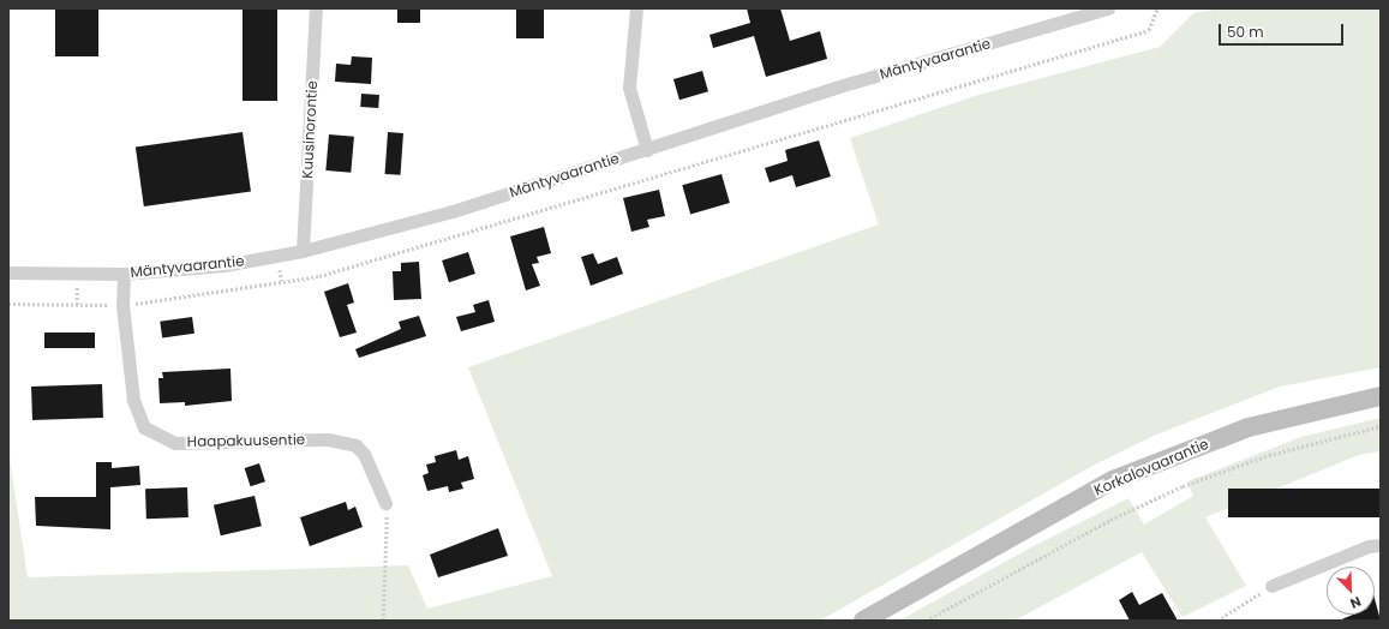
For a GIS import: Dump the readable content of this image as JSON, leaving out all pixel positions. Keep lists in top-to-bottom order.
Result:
{
  "streets": {
    "street": [
      "Mäntyvaarantie",
      "Kuusinorontie",
      "Haapakuusentie",
      "Korkalovaarantie"
    ]
  },
  "crossings": [
    ["Mäntyvaarantie", "Kuusinorontie"],
    ["Mäntyvaarantie", "Haapakuusentie"]
  ],
  "scale_bar": "50 m",
  "north": "bottom right"
}
